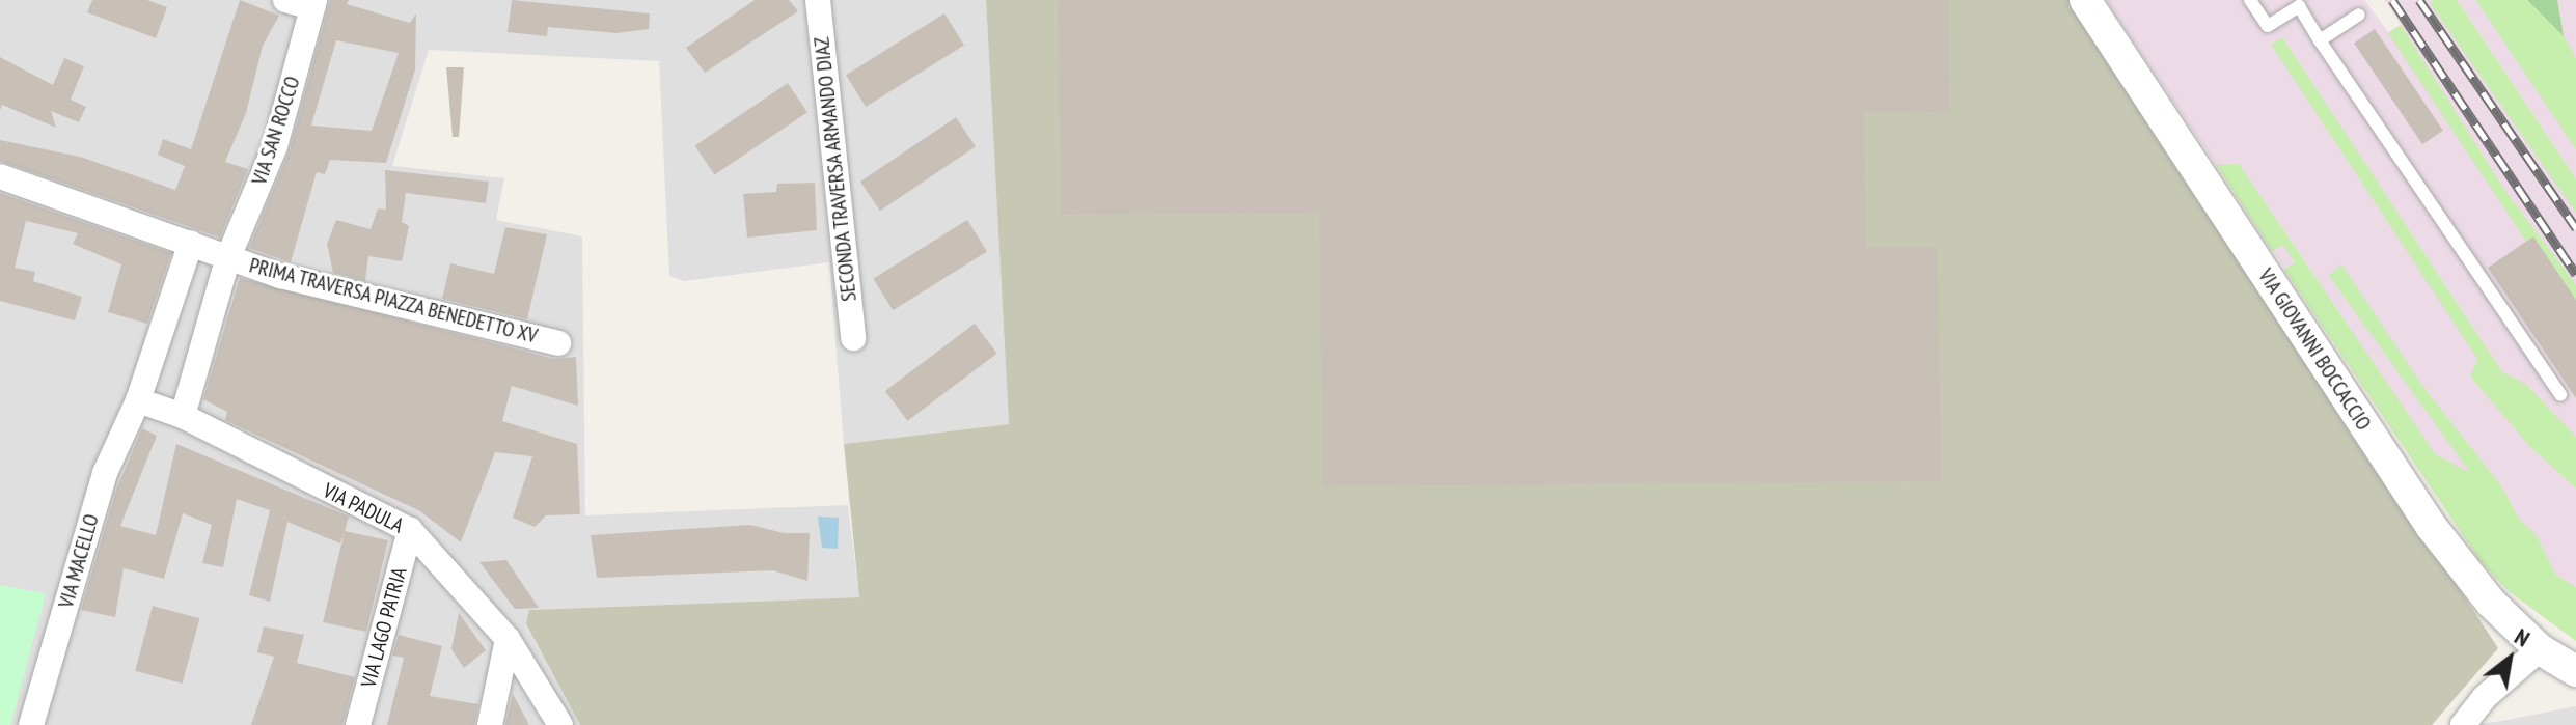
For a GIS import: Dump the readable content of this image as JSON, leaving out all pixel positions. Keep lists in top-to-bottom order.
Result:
{
  "streets": {
    "street": [
      "VIA SAN ROCCO",
      "SECONDA TRAVERSA ARMANDO DIAZ",
      "PRIMA TRAVERSA PIAZZA BENEDETTO XV",
      "VIA GIOVANNI BOCCACCIO",
      "VIA PADULA",
      "VIA MACELLO",
      "VIA LAGO PATRIA"
    ]
  },
  "crossings": [
    ["VIA SAN ROCCO", "PRIMA TRAVERSA PIAZZA BENEDETTO XV"],
    ["VIA SAN ROCCO", "VIA PADULA"],
    ["PRIMA TRAVERSA PIAZZA BENEDETTO XV", "VIA MACELLO"],
    ["VIA PADULA", "VIA MACELLO"],
    ["VIA PADULA", "VIA LAGO PATRIA"]
  ],
  "north": "top right"
}
